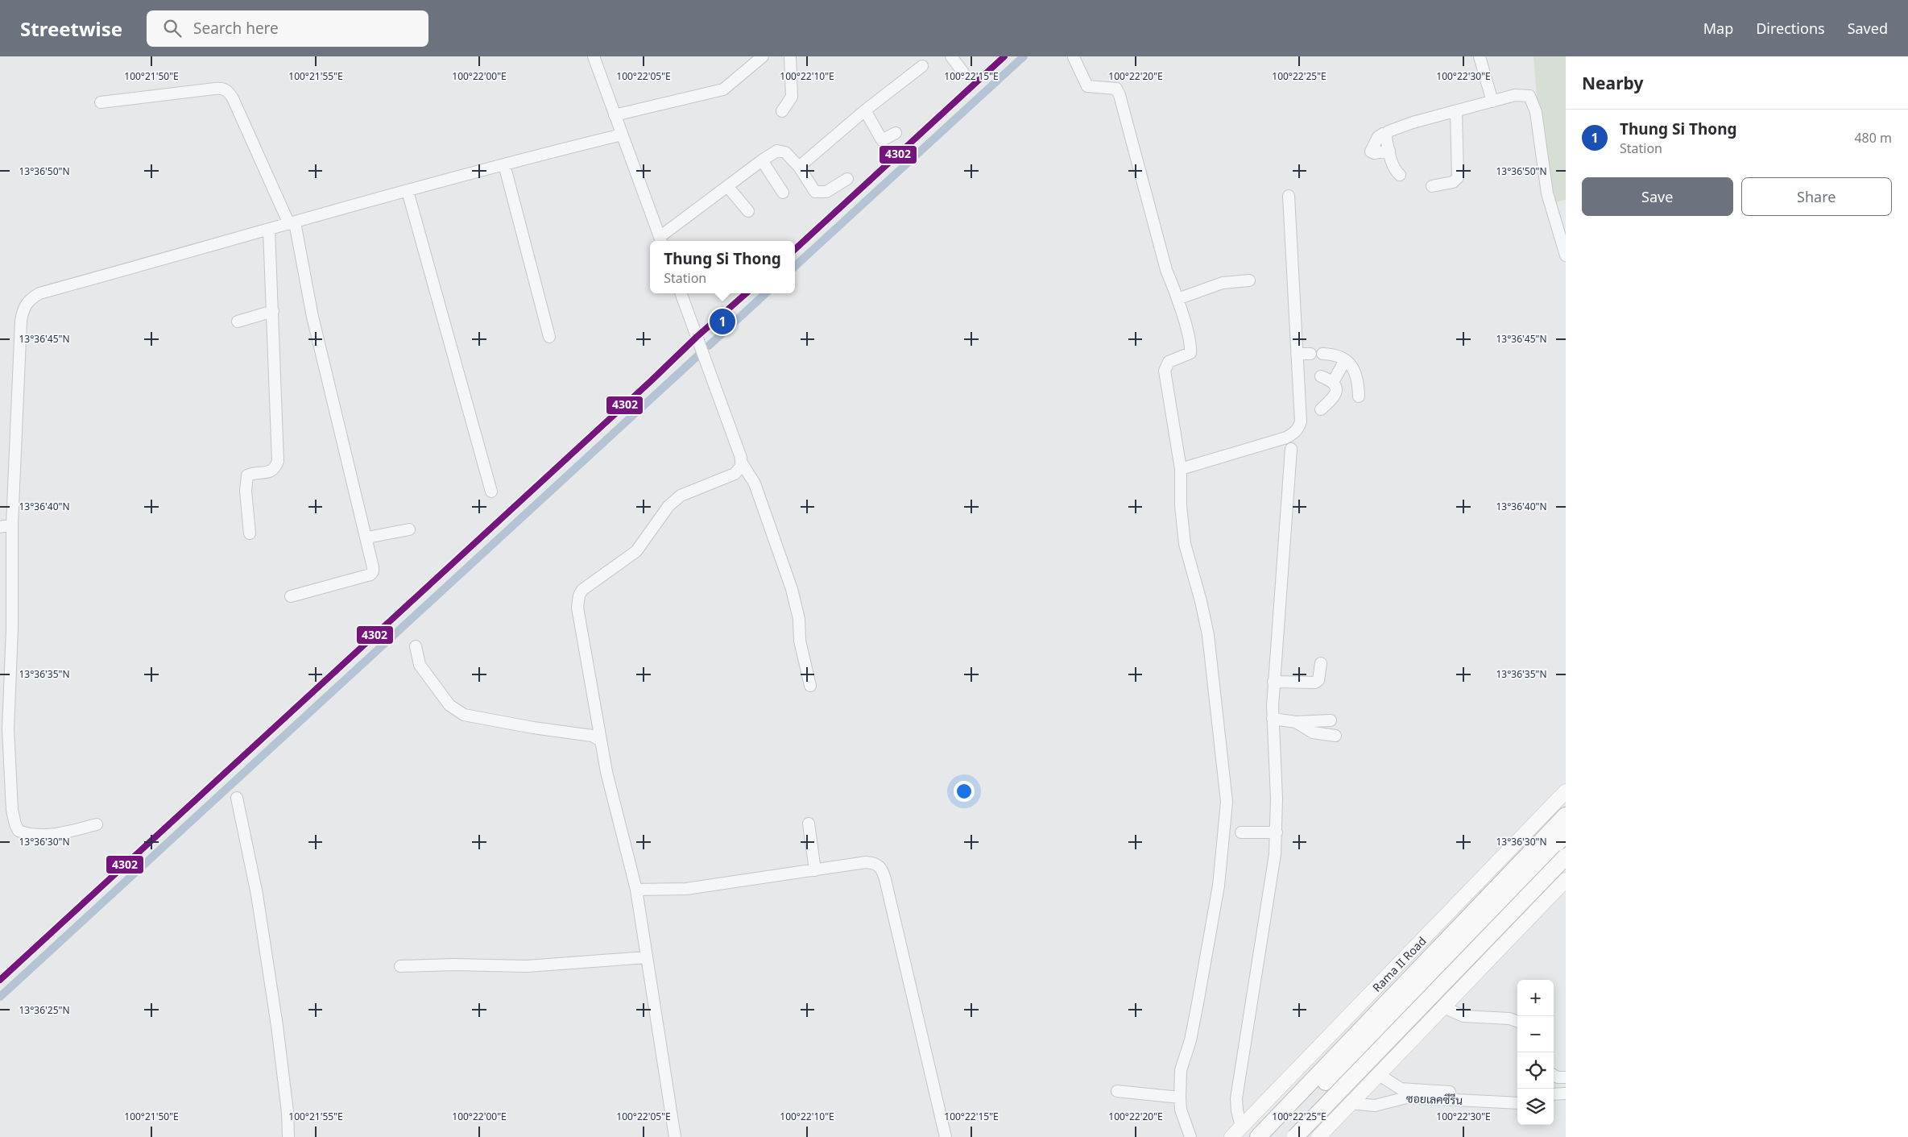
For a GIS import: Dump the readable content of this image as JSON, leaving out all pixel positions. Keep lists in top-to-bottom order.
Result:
{
  "streets": {
    "highway": ["Rama II Road"],
    "street": ["ซอยเลคซีรีน"]
  },
  "lines": ["transit line 4302"],
  "page": {
    "header": "Streetwise",
    "search": "Search here",
    "nav": ["Map", "Directions", "Saved"],
    "heading": "Nearby",
    "list": [
      {
        "mark": "1",
        "name": "Thung Si Thong",
        "note": "Station",
        "value": "480 m"
      }
    ],
    "buttons": ["Save", "Share"],
    "popup": ["Thung Si Thong", "Station"],
    "pins": "1",
    "map_buttons": ["+", "−"]
  },
  "coordinates": [
    "100°21'50\"E",
    "100°21'55\"E",
    "100°22'00\"E",
    "100°22'05\"E",
    "100°22'10\"E",
    "100°22'15\"E",
    "100°22'20\"E",
    "100°22'25\"E",
    "100°22'30\"E",
    "13°36'50\"N",
    "13°36'45\"N",
    "13°36'40\"N",
    "13°36'35\"N",
    "13°36'30\"N",
    "13°36'25\"N"
  ]
}
